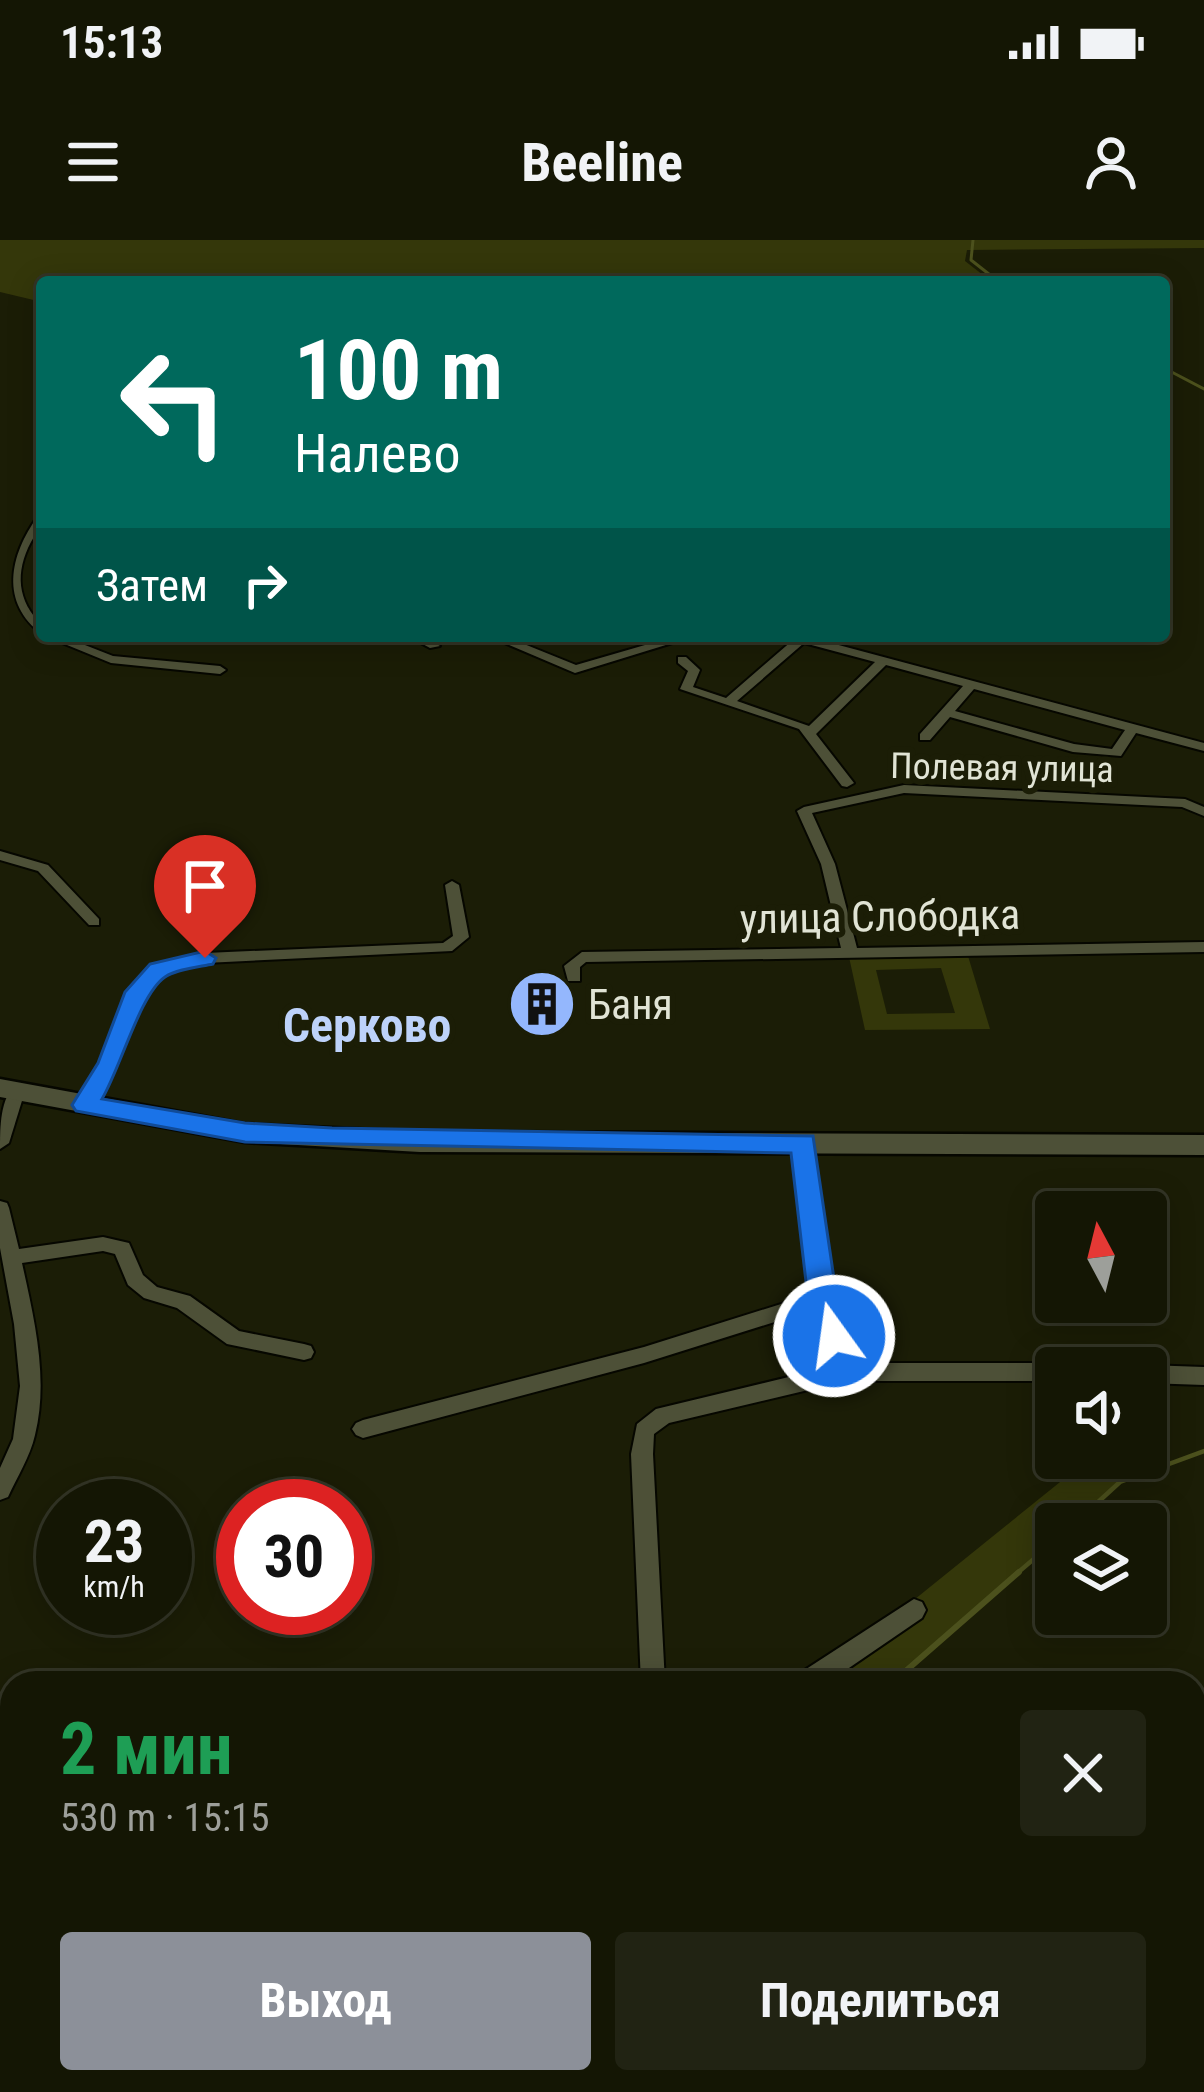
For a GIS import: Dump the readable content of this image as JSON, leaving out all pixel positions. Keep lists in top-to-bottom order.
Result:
{
  "streets": {
    "street": ["Полевая улица", "улица Слободка"]
  },
  "crossings": [
    ["Полевая улица", "улица Слободка"]
  ],
  "districts": ["Серково"],
  "places": {
    "building": ["Баня"]
  },
  "north": "top",
  "page": {
    "status": "15:13",
    "header": "Beeline",
    "turn": ["100 m", "Налево"],
    "then": "Затем",
    "speed": "23 km/h",
    "limit": "30",
    "heading": ["2 мин", "530 m · 15:15"],
    "buttons": ["Выход", "Поделиться"]
  }
}
